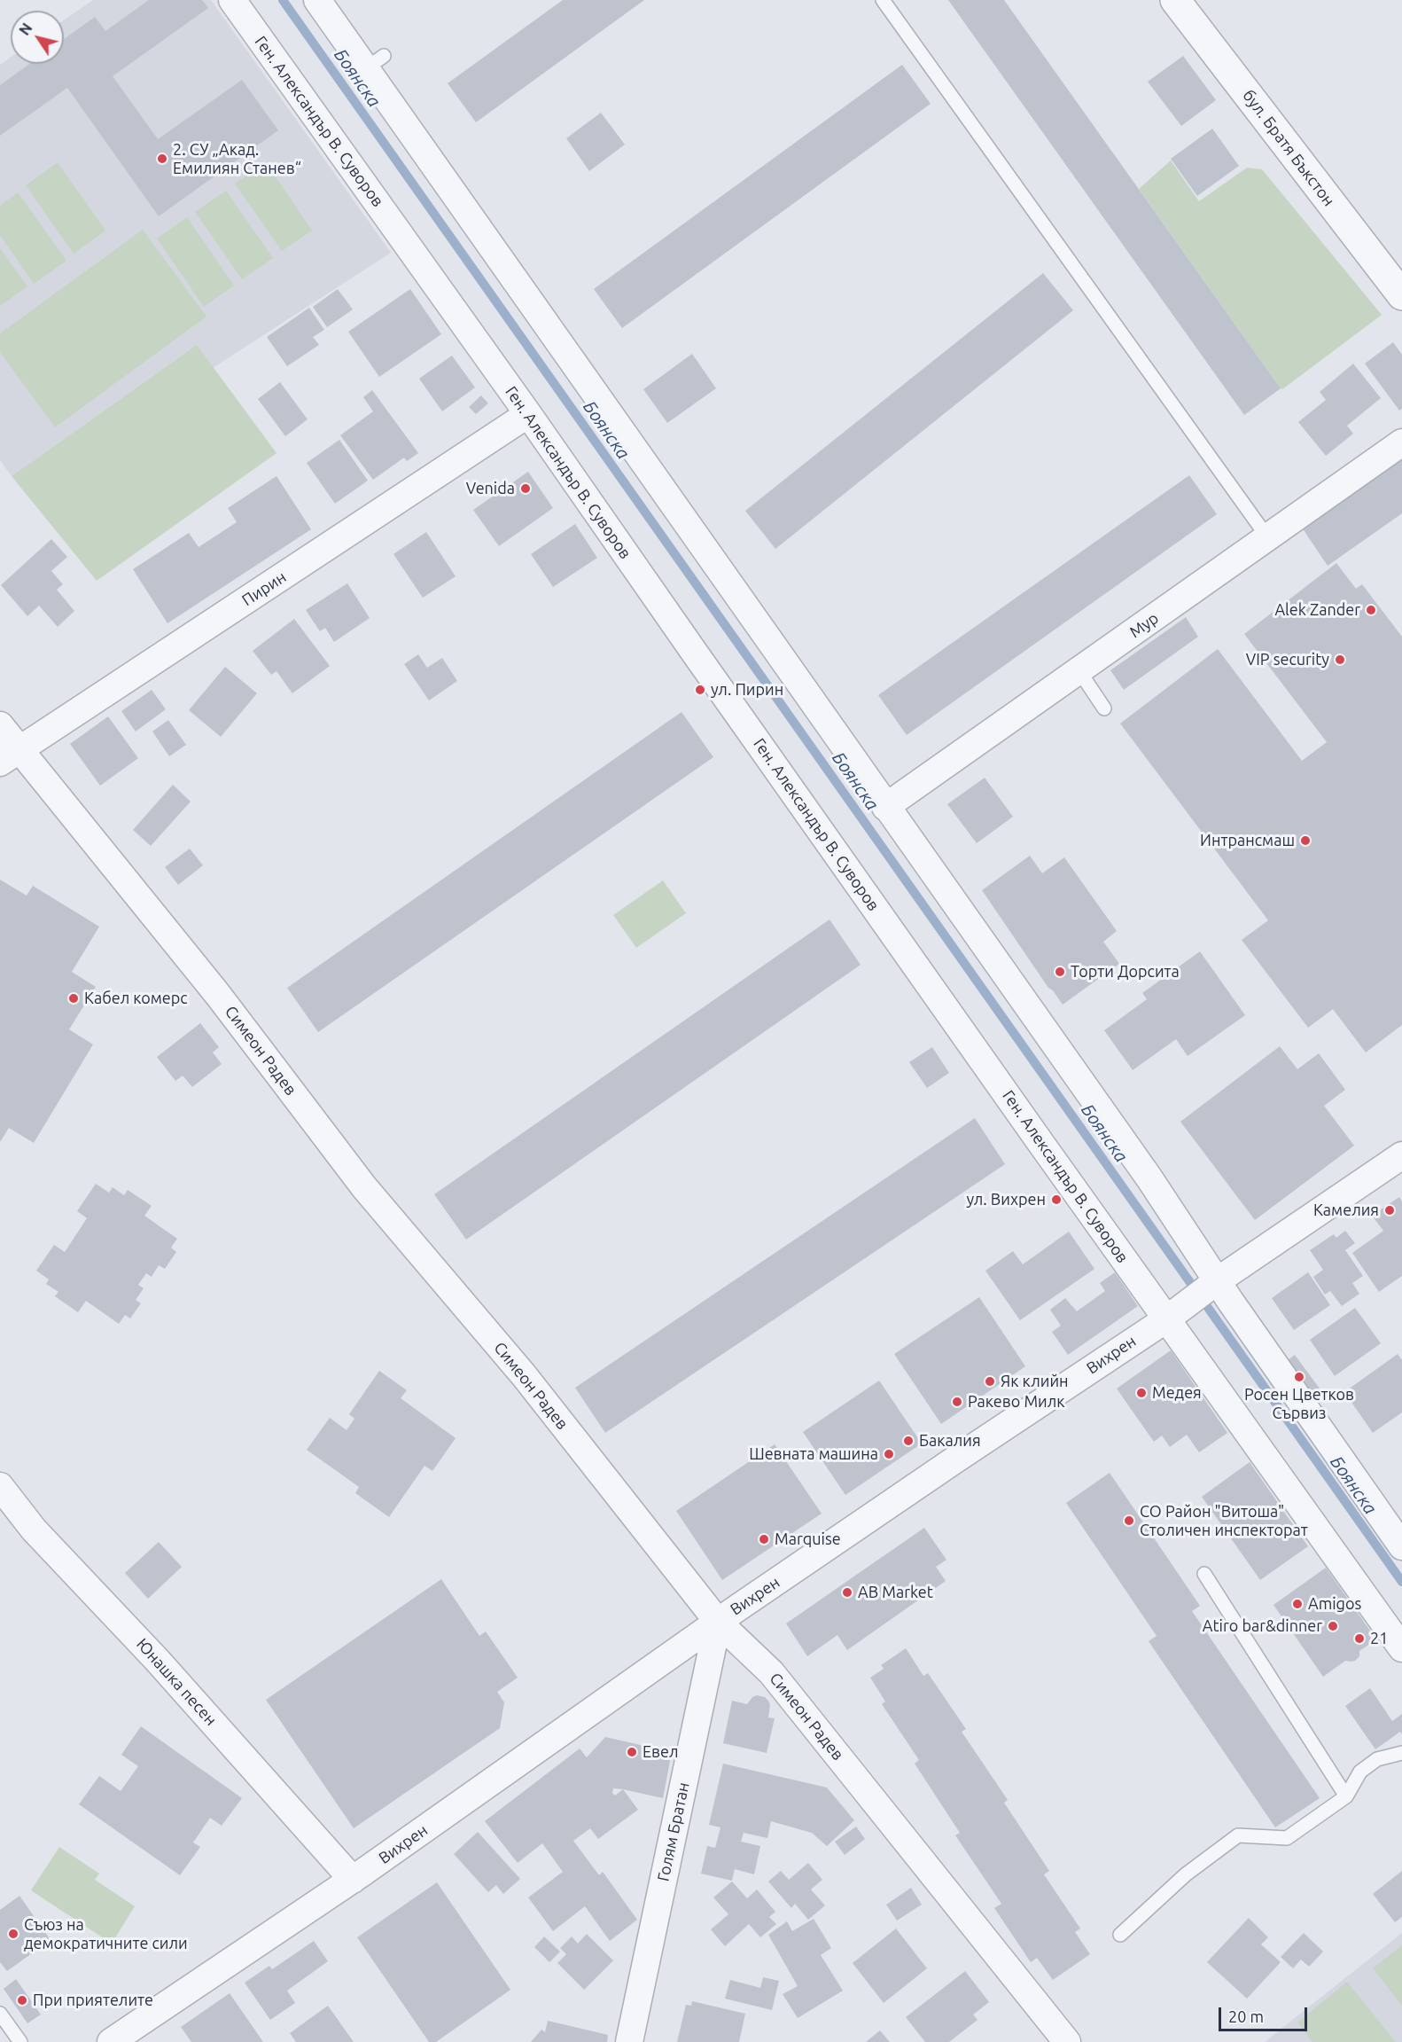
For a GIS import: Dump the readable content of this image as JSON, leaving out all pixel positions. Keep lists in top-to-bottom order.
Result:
{
  "streets": {
    "street": [
      "Ген. Александър В. Суворов",
      "бул. Братя Бъкстон",
      "Пирин",
      "Мур",
      "Симеон Радев",
      "Вихрен",
      "Юнашка песен",
      "Голям Братан"
    ]
  },
  "crossings": [
    ["Ген. Александър В. Суворов", "Пирин"],
    ["Ген. Александър В. Суворов", "Вихрен"],
    ["Пирин", "Симеон Радев"],
    ["Симеон Радев", "Вихрен"],
    ["Симеон Радев", "Голям Братан"],
    ["Вихрен", "Юнашка песен"],
    ["Вихрен", "Голям Братан"]
  ],
  "water": ["Боянска"],
  "places": [
    "2. СУ „Акад. Емилиян Станев“",
    "Venida",
    "Alek Zander",
    "VIP security",
    "ул. Пирин",
    "Интрансмаш",
    "Торти Дорсита",
    "Кабел комерс",
    "ул. Вихрен",
    "Камелия",
    "Росен Цветков Сървиз",
    "Як клийн",
    "Медея",
    "Ракево Милк",
    "Бакалия",
    "Шевната машина",
    "СО Район \"Витоша\" Столичен инспекторат",
    "Marquise",
    "AB Market",
    "Amigos",
    "Atiro bar&dinner",
    "21",
    "Евел",
    "Съюз на демократичните сили",
    "При приятелите"
  ],
  "scale_bar": "20 m",
  "north": "top left"
}
